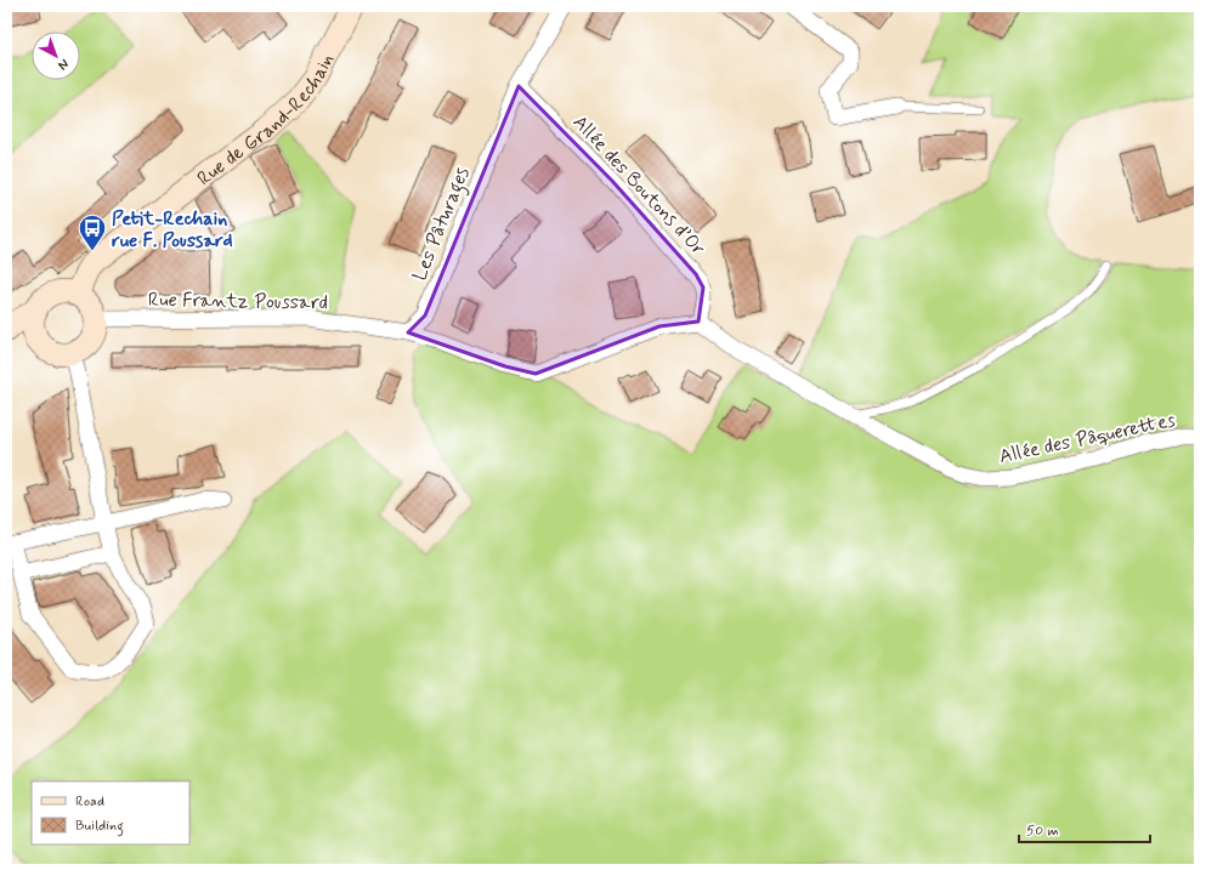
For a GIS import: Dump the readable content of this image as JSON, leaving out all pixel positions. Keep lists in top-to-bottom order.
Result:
{
  "streets": {
    "street": [
      "Rue de Grand-Rechain",
      "Allée des Boutons d’Or",
      "Les Pâturages",
      "Rue Frantz Poussard",
      "Allée des Pâquerettes"
    ]
  },
  "crossings": [
    ["Rue de Grand-Rechain", "Rue Frantz Poussard"],
    ["Allée des Boutons d’Or", "Les Pâturages"],
    ["Allée des Boutons d’Or", "Allée des Pâquerettes"],
    ["Les Pâturages", "Rue Frantz Poussard"]
  ],
  "places": {
    "bus stop": ["Petit-Rechain rue F. Poussard"]
  },
  "legend": ["Road", "Building"],
  "scale_bar": "50 m",
  "north": "bottom right"
}
